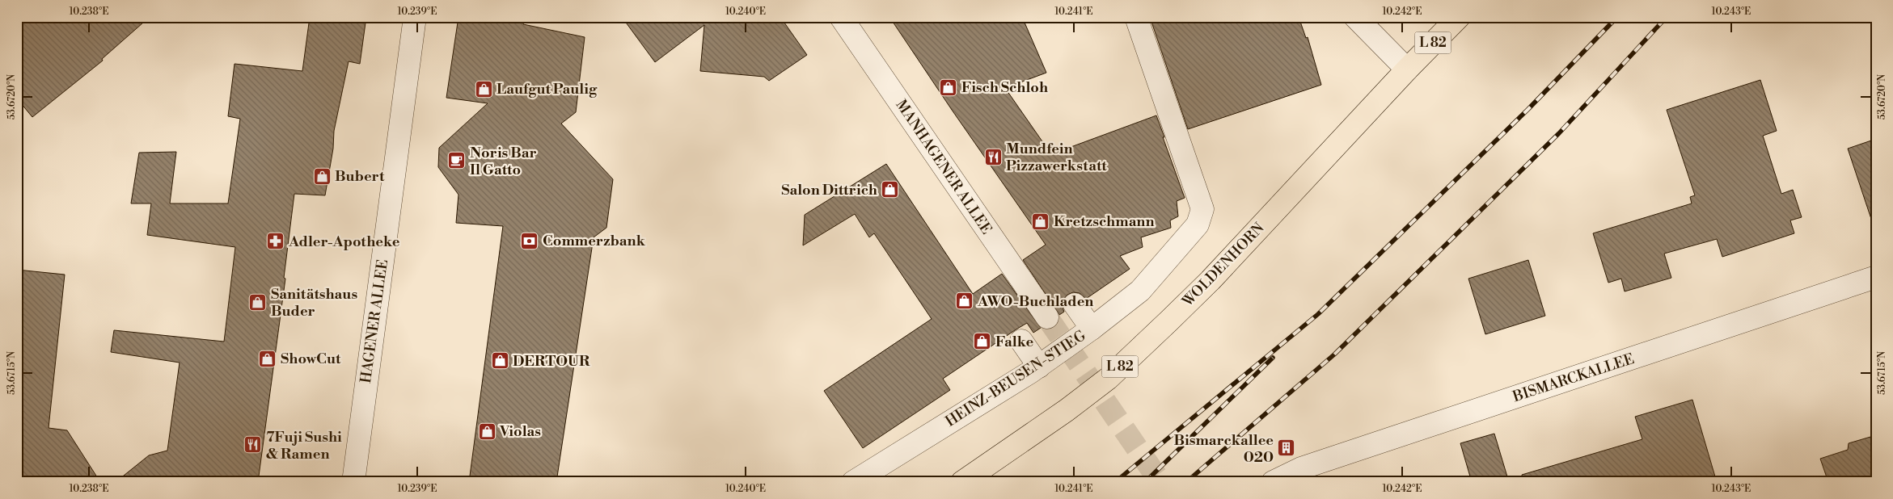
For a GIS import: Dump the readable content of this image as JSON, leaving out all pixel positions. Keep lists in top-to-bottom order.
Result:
{
  "streets": {
    "main road": ["L 82", "WOLDENHORN"],
    "street": [
      "MANHAGENER ALLEE",
      "HAGENER ALLEE",
      "BISMARCKALLEE",
      "HEINZ-BEUSEN-STIEG"
    ]
  },
  "places": {
    "shop": [
      "Fisch Schloh",
      "Laufgut Paulig",
      "Bubert",
      "Salon Dittrich",
      "Kretzschmann",
      "AWO-Buchladen",
      "Sanitätshaus Buder",
      "Falke",
      "ShowCut",
      "DERTOUR",
      "Violas"
    ],
    "restaurant": ["Mundfein Pizzawerkstatt", "7Fuji Sushi & Ramen"],
    "cafe": ["Noris Bar Il Gatto"],
    "bank": ["Commerzbank"],
    "pharmacy": ["Adler-Apotheke"],
    "building": ["Bismarckallee 020"]
  },
  "coordinates": [
    "10.238°E",
    "10.239°E",
    "10.240°E",
    "10.241°E",
    "10.242°E",
    "10.243°E",
    "53.6720°N",
    "53.6715°N"
  ]
}
